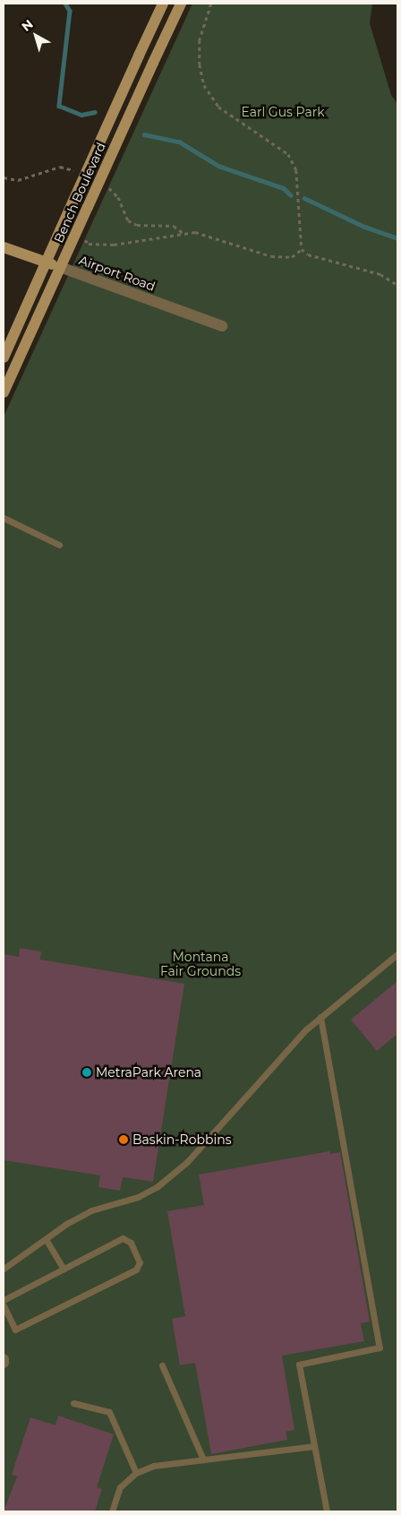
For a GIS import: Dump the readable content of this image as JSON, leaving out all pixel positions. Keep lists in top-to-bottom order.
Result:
{
  "streets": {
    "main road": ["Bench Boulevard", "Airport Road"]
  },
  "crossings": [
    ["Bench Boulevard", "Airport Road"]
  ],
  "parks": ["Earl Gus Park", "Montana Fair Grounds"],
  "places": ["MetraPark Arena", "Baskin-Robbins"],
  "north": "top left"
}
